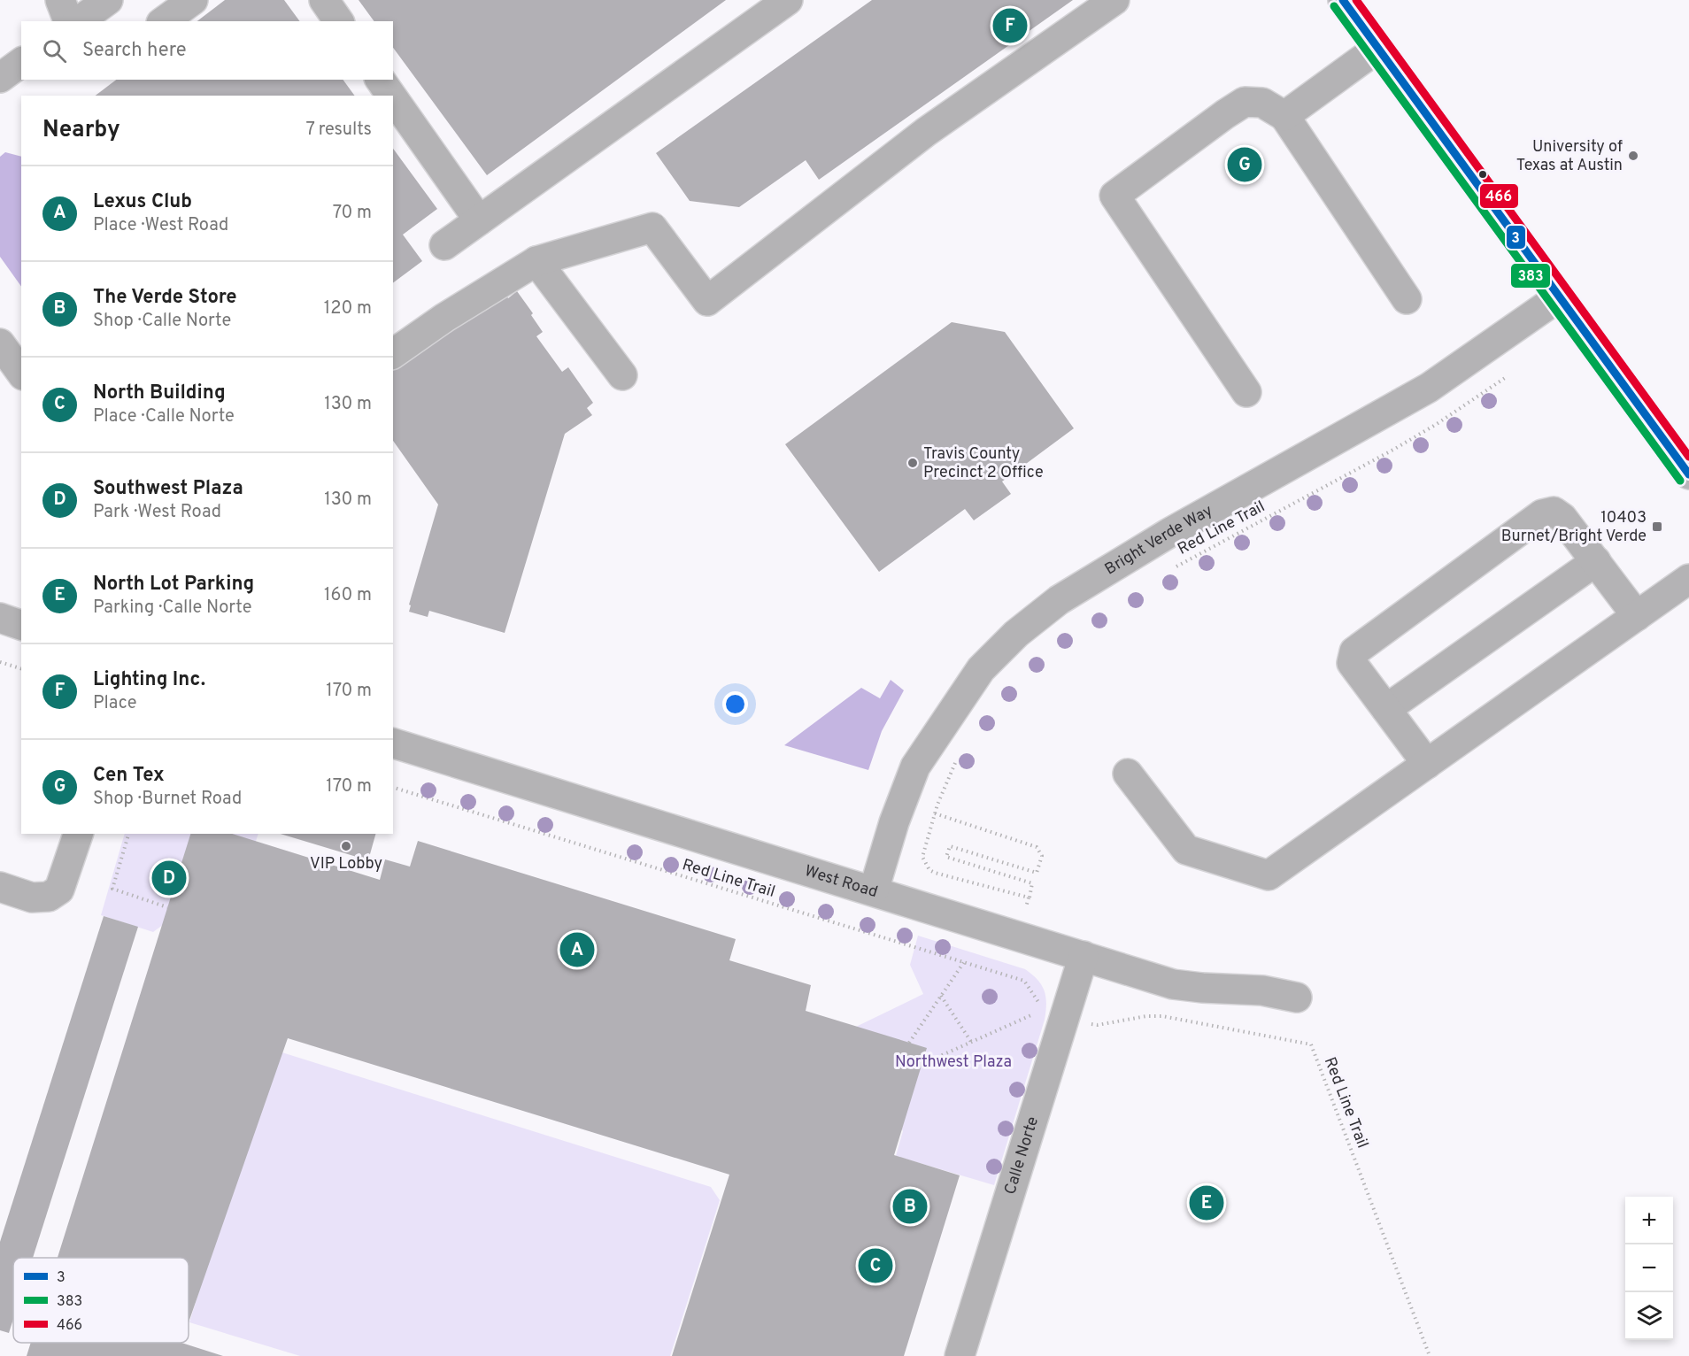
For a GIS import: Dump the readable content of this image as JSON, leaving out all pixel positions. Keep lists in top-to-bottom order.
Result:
{
  "streets": {
    "street": ["Bright Verde Way", "West Road", "Calle Norte"],
    "path": ["Red Line Trail"]
  },
  "crossings": [
    ["Bright Verde Way", "West Road"],
    ["West Road", "Calle Norte"]
  ],
  "parks": ["Northwest Plaza"],
  "places": {
    "other": ["University of Texas at Austin", "Travis County Precinct 2 Office", "VIP Lobby"],
    "transit": ["10403 Burnet/Bright Verde"]
  },
  "lines": ["transit line 3", "transit line 466", "transit line 383"],
  "legend": ["3", "383", "466"],
  "page": {
    "pins": [
      "F",
      "G",
      "D",
      "A",
      "E",
      "B",
      "C"
    ],
    "search": "Search here",
    "heading": ["Nearby", "7 results"],
    "list": [
      {
        "mark": "A",
        "name": "Lexus Club",
        "note": "Place · West Road",
        "value": "70 m"
      },
      {
        "mark": "B",
        "name": "The Verde Store",
        "note": "Shop · Calle Norte",
        "value": "120 m"
      },
      {
        "mark": "C",
        "name": "North Building",
        "note": "Place · Calle Norte",
        "value": "130 m"
      },
      {
        "mark": "D",
        "name": "Southwest Plaza",
        "note": "Park · West Road",
        "value": "130 m"
      },
      {
        "mark": "E",
        "name": "North Lot Parking",
        "note": "Parking · Calle Norte",
        "value": "160 m"
      },
      {
        "mark": "F",
        "name": "Lighting Inc.",
        "note": "Place",
        "value": "170 m"
      },
      {
        "mark": "G",
        "name": "Cen Tex",
        "note": "Shop · Burnet Road",
        "value": "170 m"
      }
    ],
    "map_buttons": ["+", "−"]
  }
}
